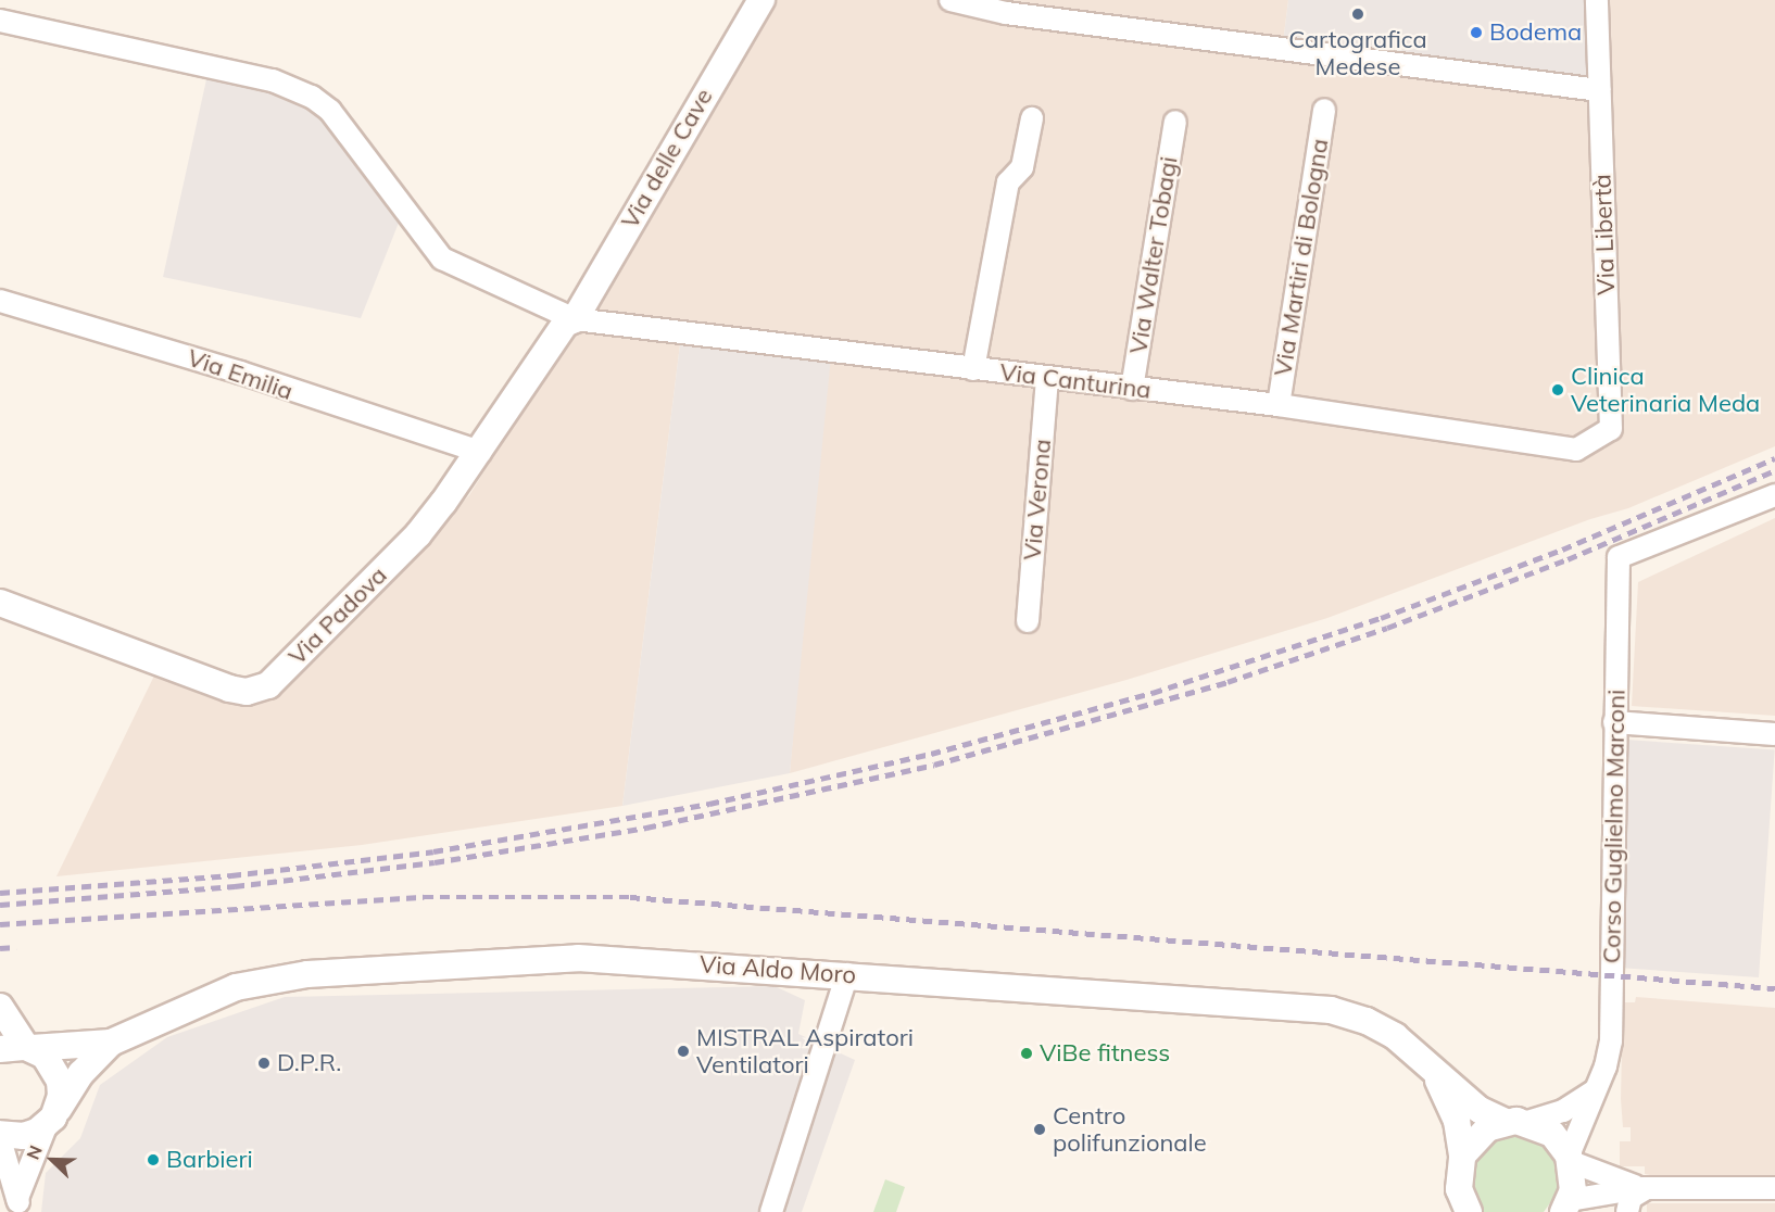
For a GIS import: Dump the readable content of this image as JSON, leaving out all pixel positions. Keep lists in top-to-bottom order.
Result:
{
  "streets": {
    "street": [
      "Via delle Cave",
      "Via Libertà",
      "Via Walter Tobagi",
      "Via Martiri di Bologna",
      "Via Emilia",
      "Via Canturina",
      "Via Verona",
      "Via Padova",
      "Corso Guglielmo Marconi",
      "Via Aldo Moro"
    ]
  },
  "crossings": [
    ["Via delle Cave", "Via Canturina"],
    ["Via delle Cave", "Via Padova"],
    ["Via Libertà", "Via Canturina"],
    ["Via Walter Tobagi", "Via Canturina"],
    ["Via Martiri di Bologna", "Via Canturina"],
    ["Via Emilia", "Via Padova"],
    ["Via Canturina", "Via Verona"],
    ["Via Canturina", "Via Padova"],
    ["Corso Guglielmo Marconi", "Via Aldo Moro"]
  ],
  "places": [
    "Cartografica Medese",
    "Bodema",
    "Clinica Veterinaria Meda",
    "MISTRAL Aspiratori Ventilatori",
    "ViBe fitness",
    "D.P.R.",
    "Centro polifunzionale",
    "Barbieri"
  ],
  "north": "top left"
}
